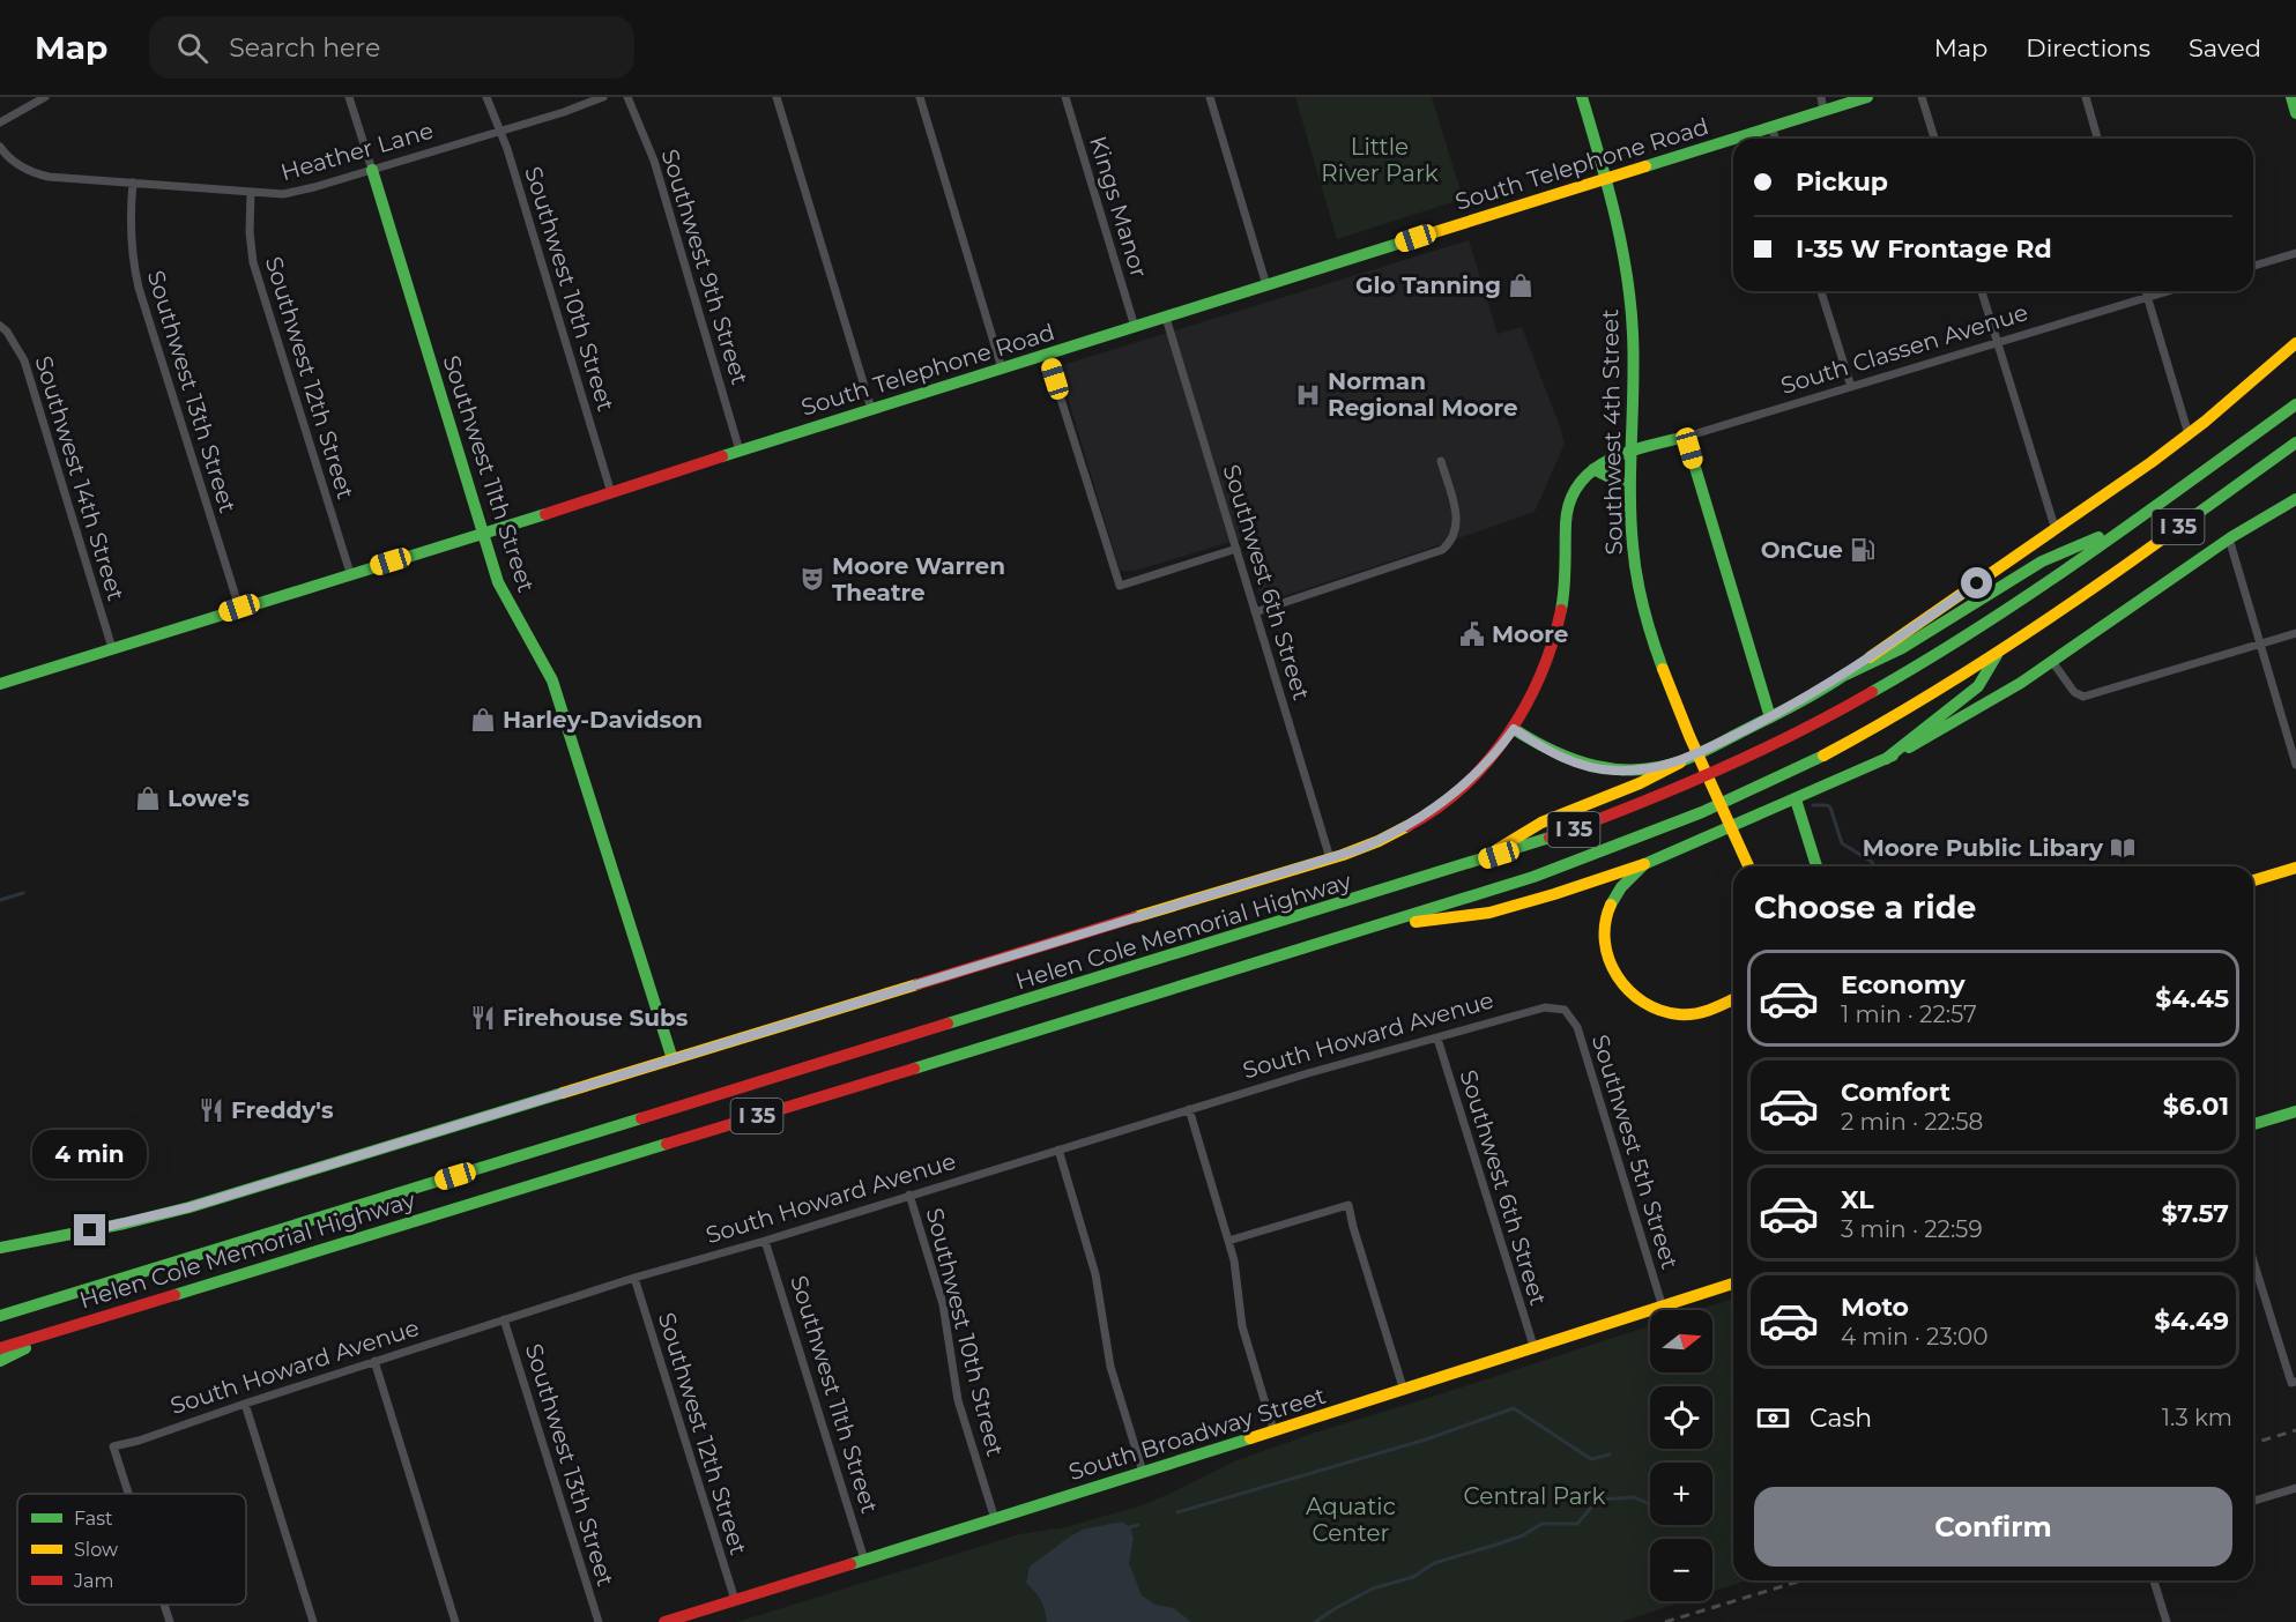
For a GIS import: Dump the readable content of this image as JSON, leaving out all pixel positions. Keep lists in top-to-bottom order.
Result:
{
  "streets": {
    "main road": [
      "South Telephone Road",
      "South Classen Avenue",
      "Southwest 4th Street",
      "Southwest 11th Street",
      "I 35",
      "Helen Cole Memorial Highway",
      "South Broadway Street"
    ],
    "street": [
      "Heather Lane",
      "Kings Manor",
      "Southwest 9th Street",
      "Southwest 10th Street",
      "Southwest 12th Street",
      "Southwest 13th Street",
      "Southwest 14th Street",
      "Southwest 6th Street",
      "South Howard Avenue",
      "Southwest 5th Street"
    ]
  },
  "crossings": [
    ["Heather Lane", "Southwest 10th Street"],
    ["Heather Lane", "Southwest 12th Street"],
    ["Heather Lane", "Southwest 13th Street"],
    ["Heather Lane", "Southwest 11th Street"],
    ["South Telephone Road", "Kings Manor"],
    ["South Telephone Road", "Southwest 9th Street"],
    ["South Telephone Road", "Southwest 10th Street"],
    ["South Telephone Road", "Southwest 12th Street"],
    ["South Telephone Road", "Southwest 13th Street"],
    ["South Telephone Road", "Southwest 4th Street"],
    ["South Telephone Road", "Southwest 11th Street"],
    ["South Telephone Road", "Southwest 14th Street"],
    ["South Telephone Road", "Southwest 6th Street"],
    ["Southwest 10th Street", "South Howard Avenue"],
    ["Southwest 10th Street", "South Broadway Street"],
    ["South Classen Avenue", "Southwest 4th Street"],
    ["Southwest 12th Street", "South Howard Avenue"],
    ["Southwest 12th Street", "South Broadway Street"],
    ["Southwest 13th Street", "South Howard Avenue"],
    ["Southwest 11th Street", "South Howard Avenue"],
    ["Southwest 11th Street", "South Broadway Street"],
    ["Southwest 6th Street", "South Howard Avenue"],
    ["Southwest 6th Street", "South Broadway Street"],
    ["South Howard Avenue", "Southwest 5th Street"],
    ["Southwest 5th Street", "South Broadway Street"]
  ],
  "parks": ["Little River Park", "Central Park", "Aquatic Center"],
  "places": {
    "shop": ["Glo Tanning", "Harley-Davidson", "Lowe's"],
    "hospital": ["Norman Regional Moore"],
    "fuel station": ["OnCue"],
    "theatre": ["Moore Warren Theatre"],
    "public building": ["Moore"],
    "library": ["Moore Public Libary"],
    "restaurant": ["Firehouse Subs", "Freddy's"]
  },
  "legend": ["Fast", "Slow", "Jam"],
  "north": "right",
  "page": {
    "header": "Map",
    "search": "Search here",
    "nav": ["Map", "Directions", "Saved"],
    "banner": ["Pickup", "I-35 W Frontage Rd"],
    "heading": "Choose a ride",
    "list": [
      {
        "name": "Economy",
        "note": "1 min · 22:57",
        "value": "$4.45"
      },
      {
        "name": "Comfort",
        "note": "2 min · 22:58",
        "value": "$6.01"
      },
      {
        "name": "XL",
        "note": "3 min · 22:59",
        "value": "$7.57"
      },
      {
        "name": "Moto",
        "note": "4 min · 23:00",
        "value": "$4.49"
      }
    ],
    "bubble": "4 min",
    "map_buttons": ["+", "−"],
    "pay": ["Cash", "1.3 km"],
    "buttons": "Confirm"
  }
}
